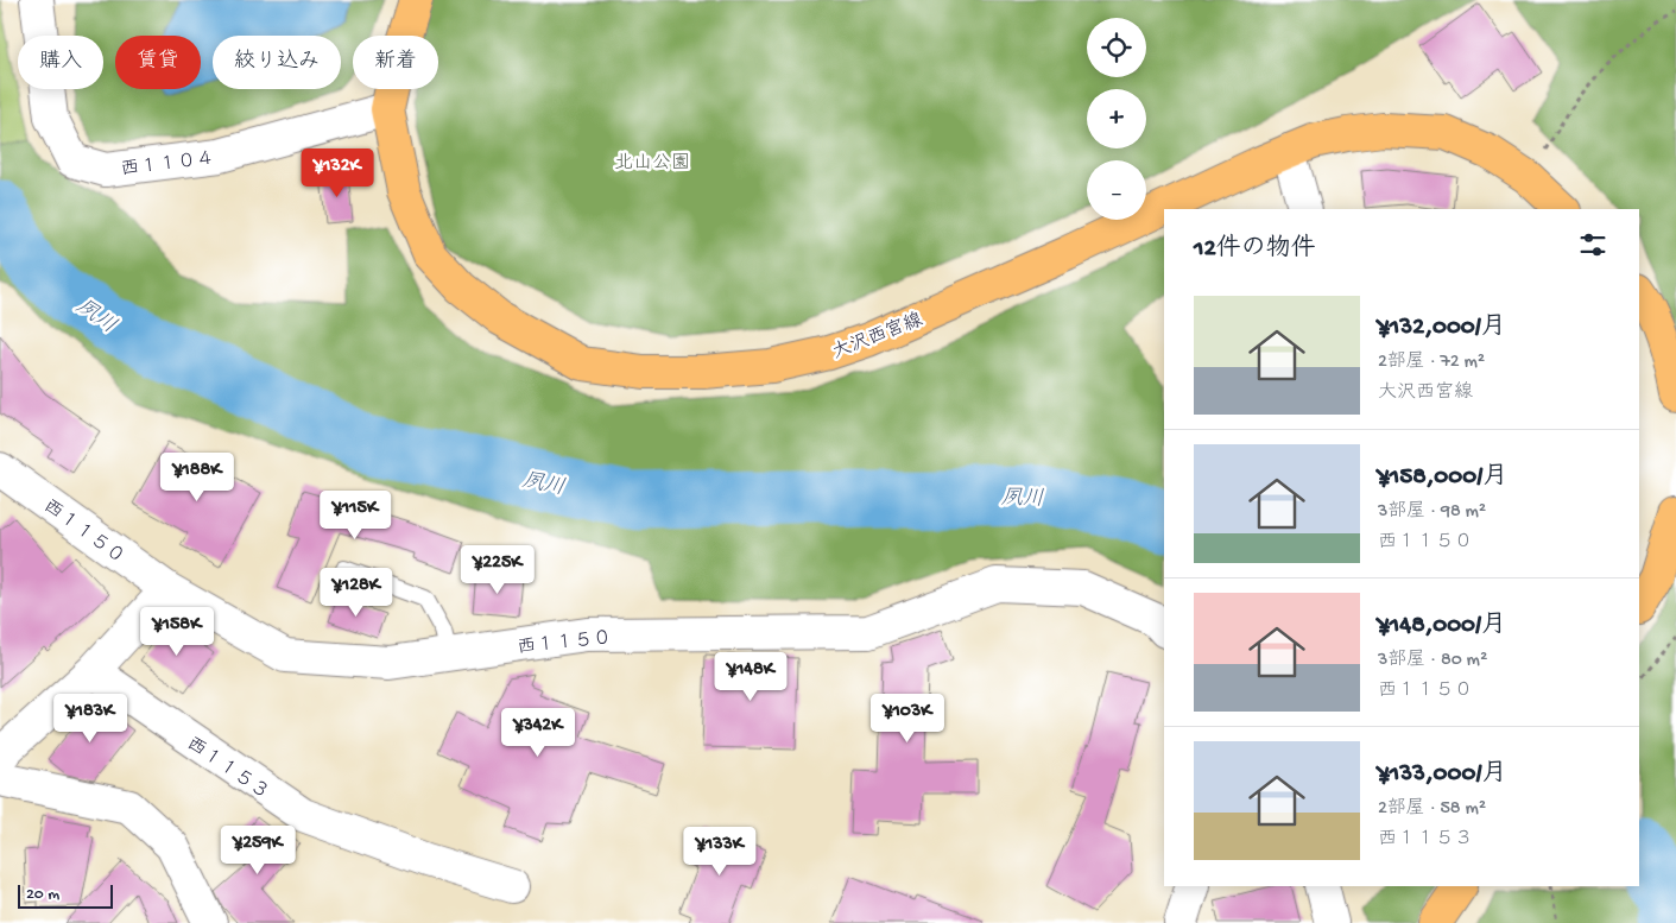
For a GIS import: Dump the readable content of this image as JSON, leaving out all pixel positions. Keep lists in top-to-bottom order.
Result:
{
  "streets": {
    "main road": ["大沢西宮線"],
    "street": ["西１１０４", "西１１５０", "西１１５３"]
  },
  "crossings": [
    ["西１１０４", "大沢西宮線"]
  ],
  "water": ["夙川"],
  "parks": ["北山公園"],
  "scale_bar": "20 m",
  "page": {
    "map_buttons": ["+", "−"],
    "chip": [
      "購入",
      "賃貸",
      "絞り込み",
      "新着"
    ],
    "price": [
      "¥132K",
      "¥188K",
      "¥115K",
      "¥225K",
      "¥128K",
      "¥158K",
      "¥148K",
      "¥183K",
      "¥103K",
      "¥342K",
      "¥259K",
      "¥133K"
    ],
    "heading": "12件の物件",
    "list": [
      {
        "name": "¥132,000/月",
        "note": "2部屋 · 72 m² · 大沢西宮線"
      },
      {
        "name": "¥158,000/月",
        "note": "3部屋 · 98 m² · 西１１５０"
      },
      {
        "name": "¥148,000/月",
        "note": "3部屋 · 80 m² · 西１１５０"
      },
      {
        "name": "¥133,000/月",
        "note": "2部屋 · 58 m² · 西１１５３"
      }
    ],
    "scale": "20 m"
  }
}
